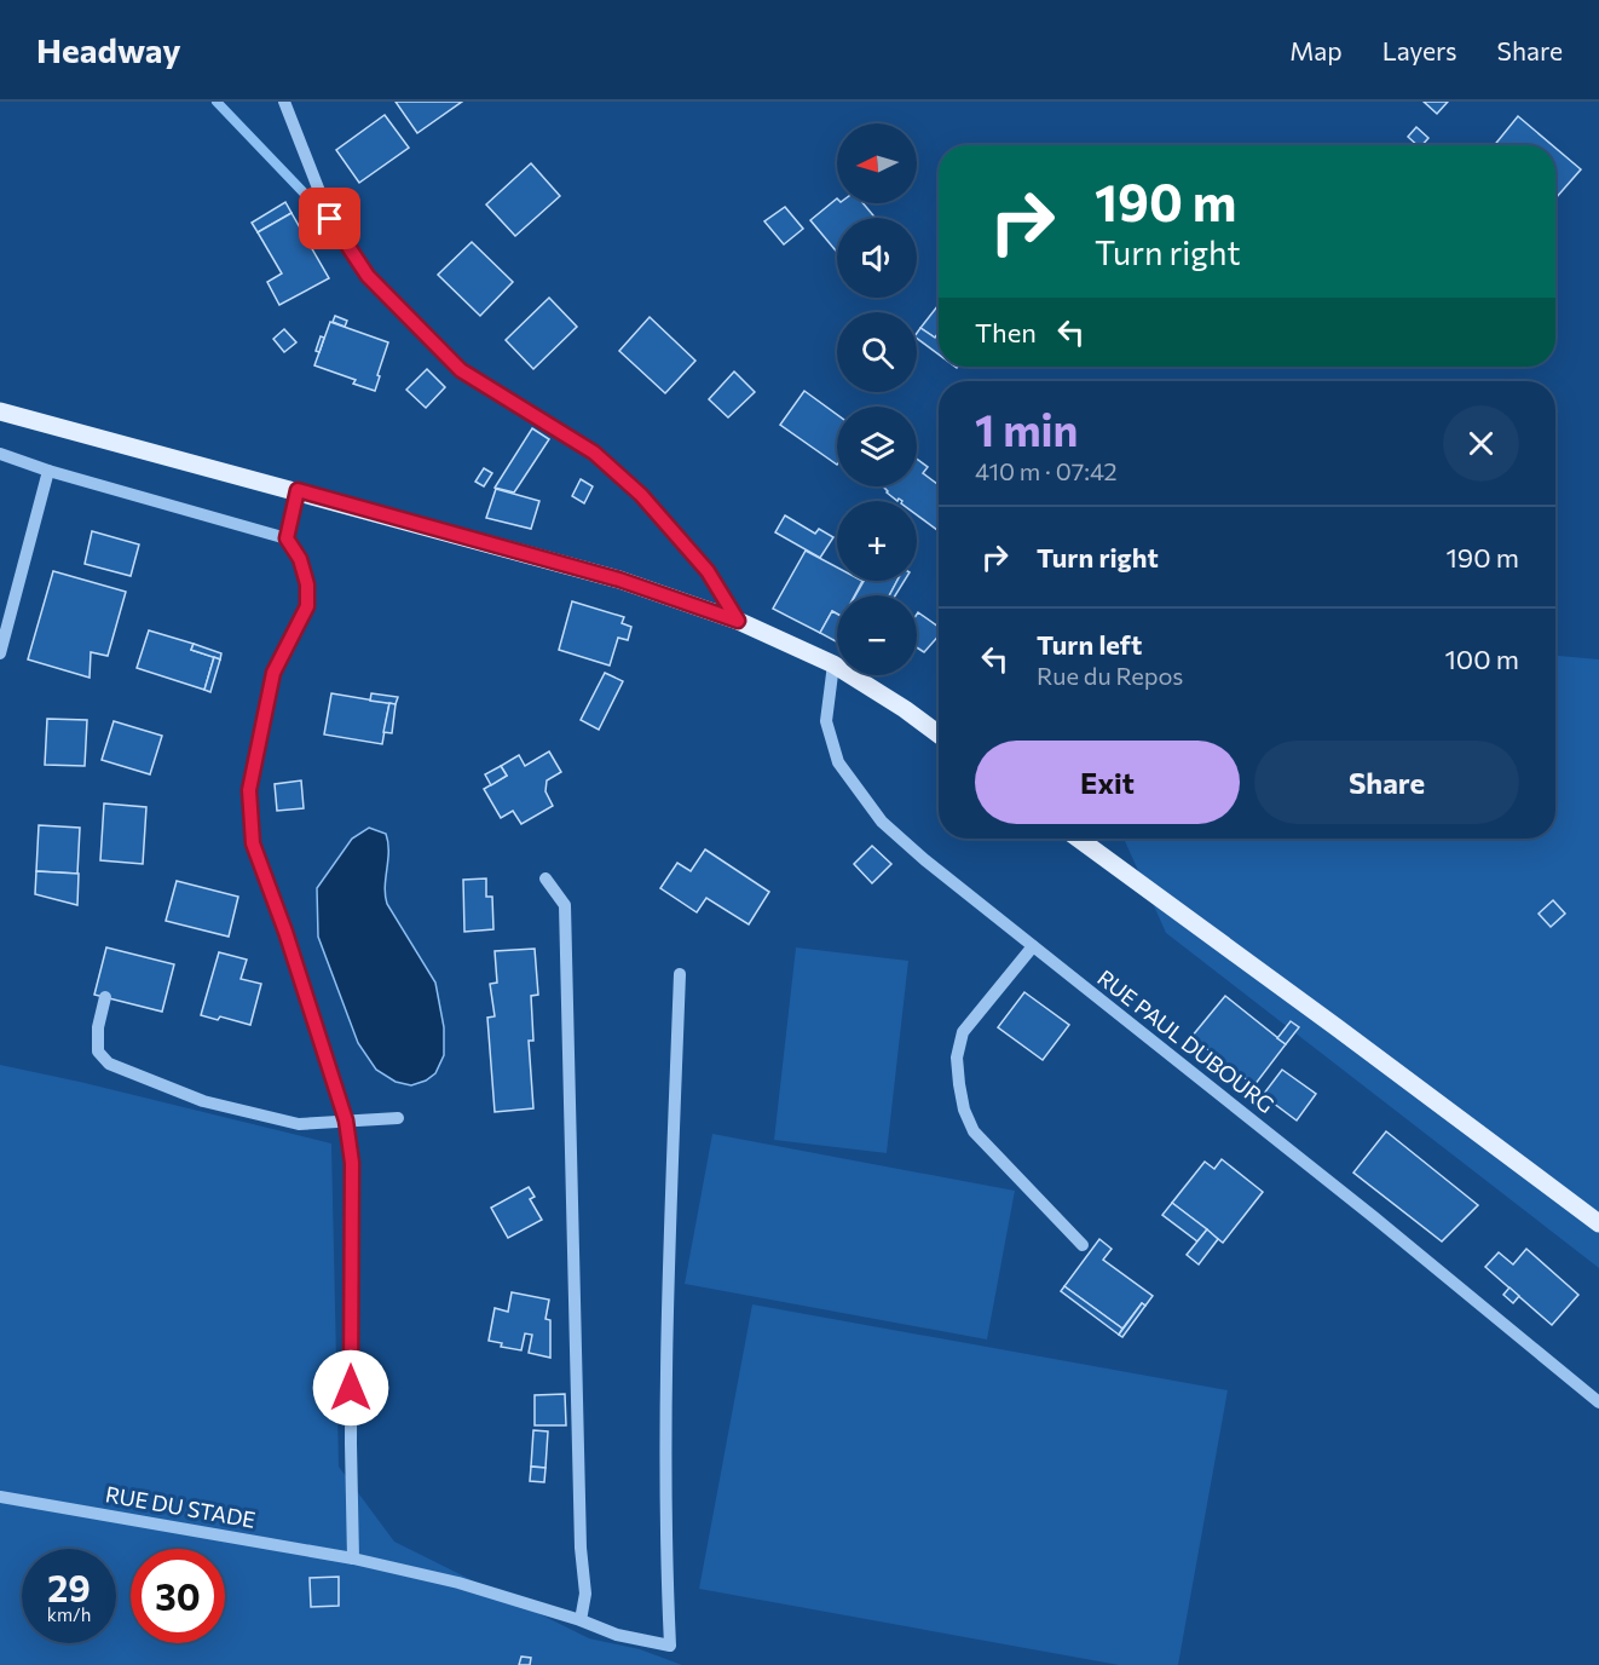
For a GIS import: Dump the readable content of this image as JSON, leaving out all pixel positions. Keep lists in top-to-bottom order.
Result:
{
  "streets": {
    "street": ["RUE PAUL DUBOURG", "RUE DU STADE"]
  },
  "north": "left",
  "page": {
    "header": "Headway",
    "nav": ["Map", "Layers", "Share"],
    "map_buttons": ["+", "−"],
    "turn": ["190 m", "Turn right"],
    "then": "Then",
    "heading": ["1 min", "410 m · 07:42"],
    "list": [
      {
        "name": "Turn right",
        "value": "190 m"
      },
      {
        "name": "Turn left",
        "note": "Rue du Repos",
        "value": "100 m"
      }
    ],
    "buttons": ["Exit", "Share"],
    "speed": "29 km/h",
    "limit": "30"
  }
}
